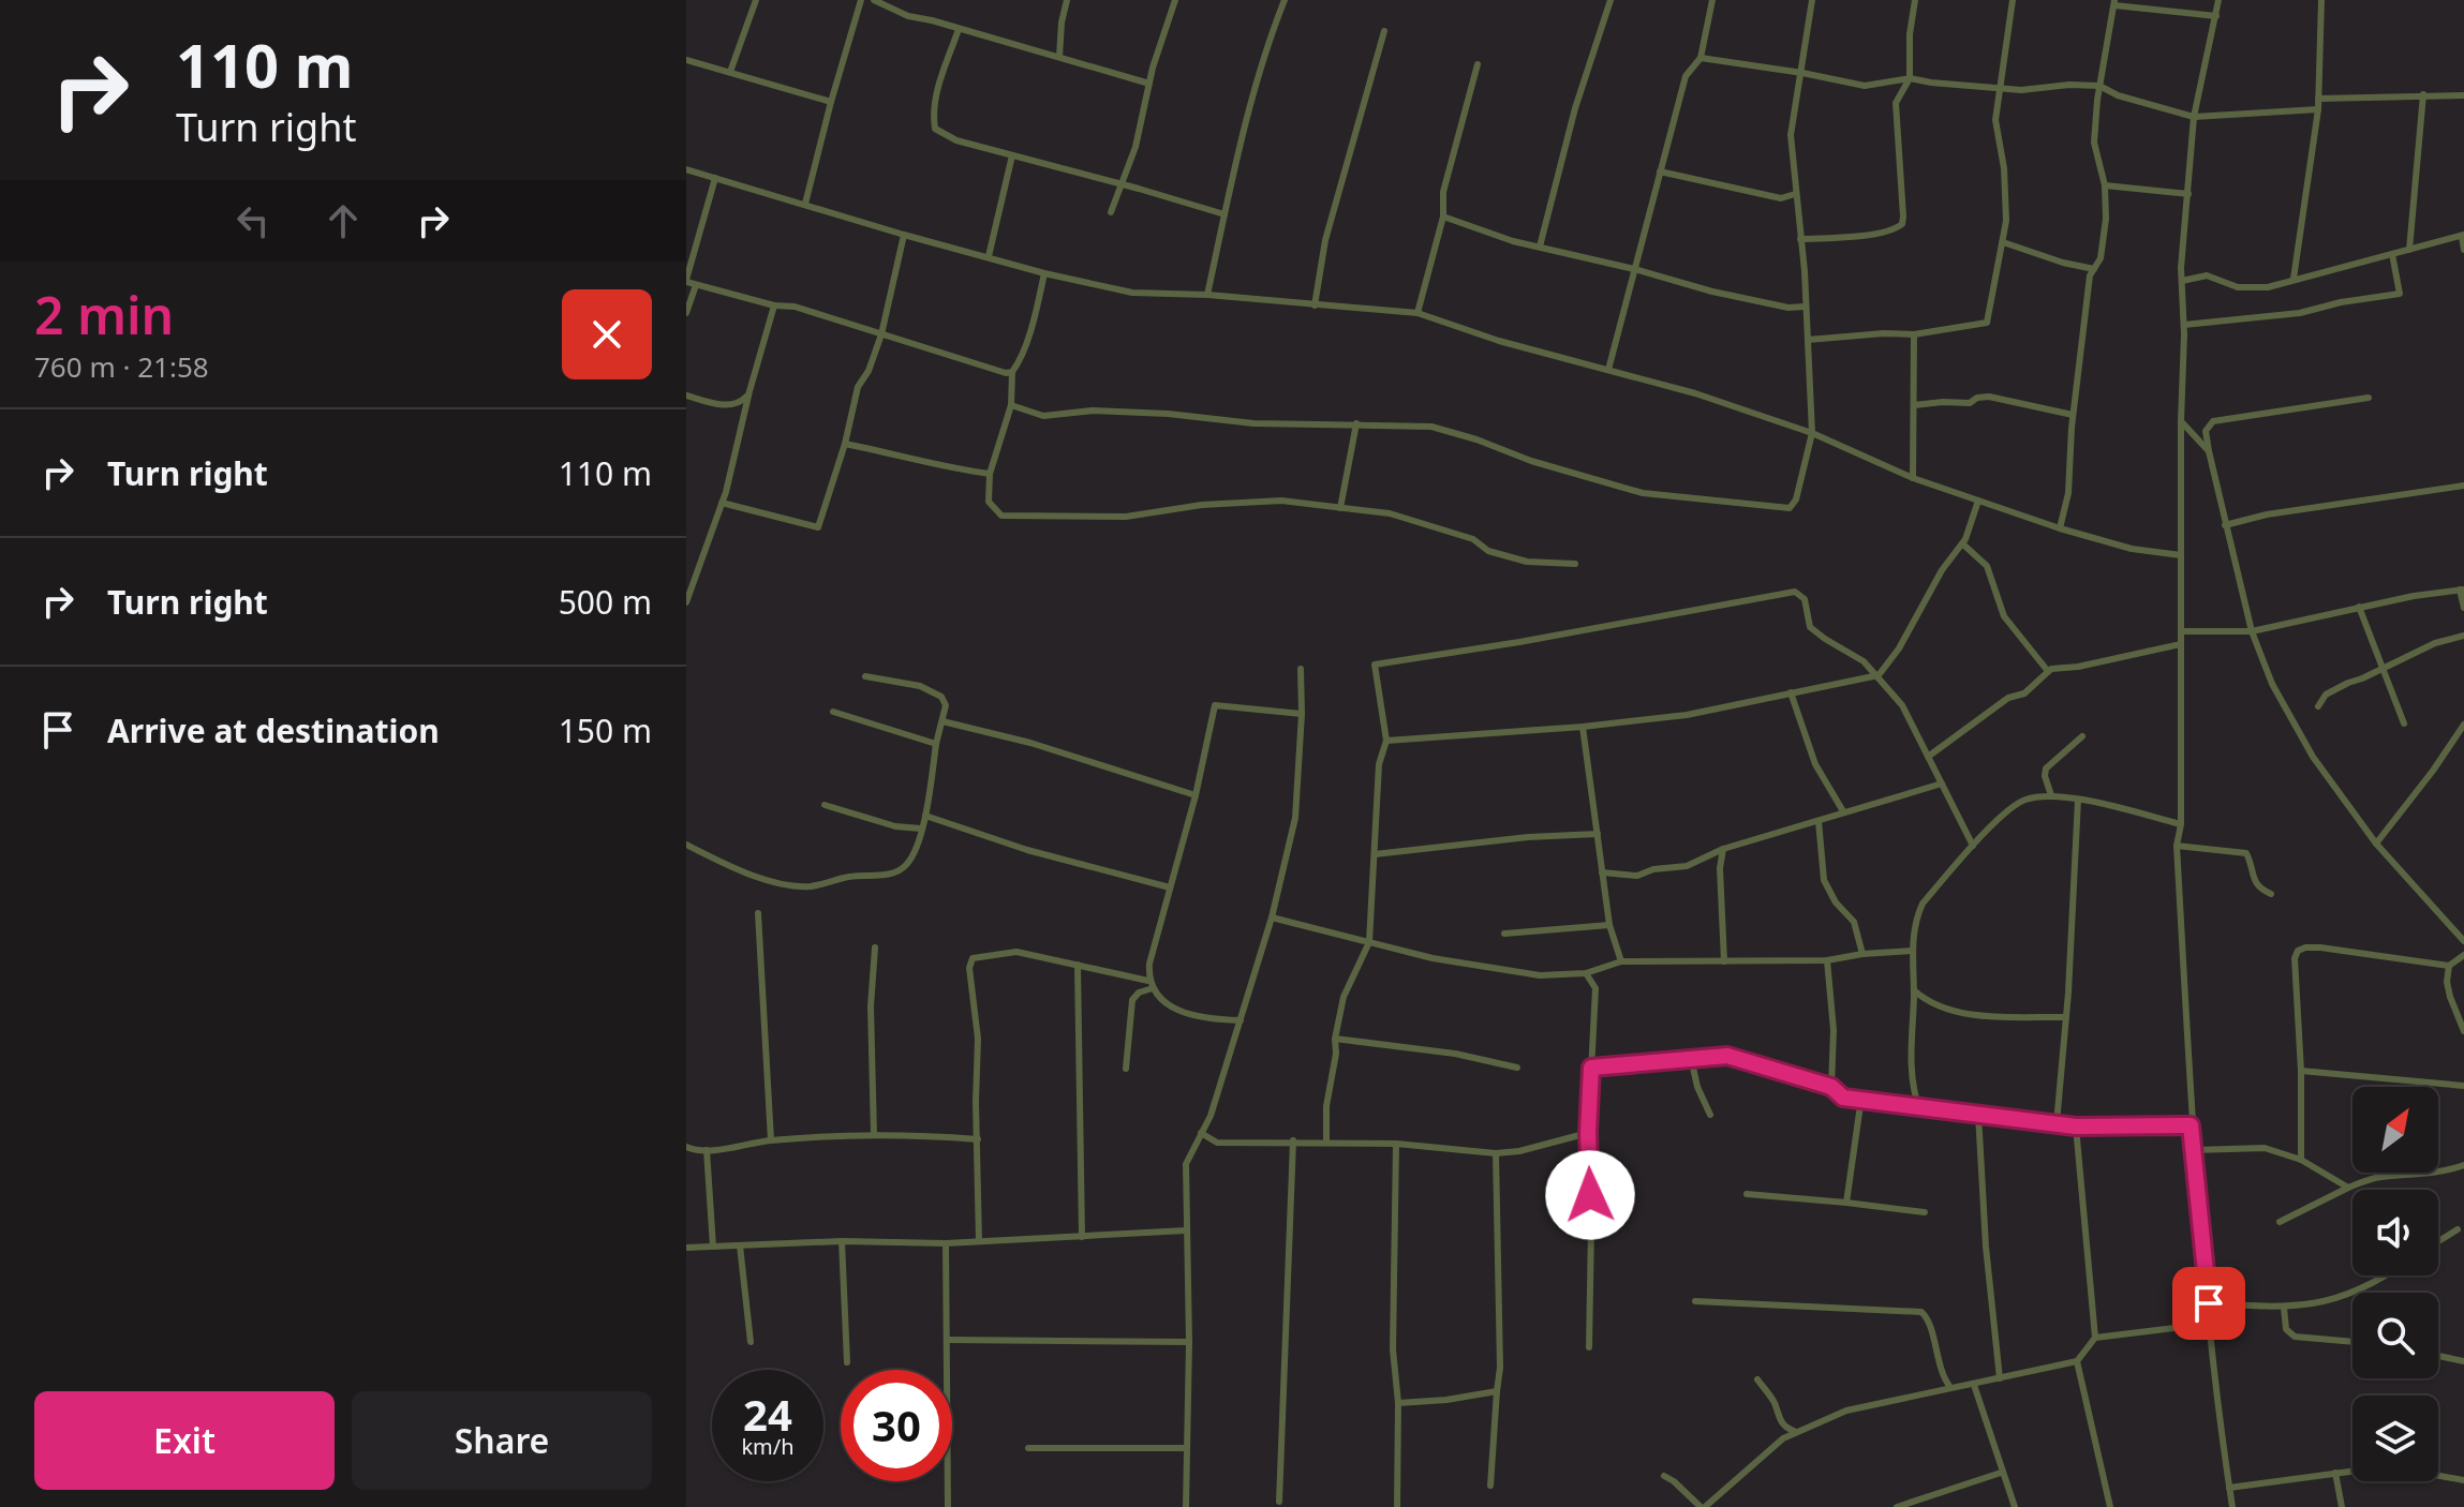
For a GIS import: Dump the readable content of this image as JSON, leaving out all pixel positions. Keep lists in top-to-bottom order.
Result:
{
  "north": "top right",
  "page": {
    "turn": ["110 m", "Turn right"],
    "heading": ["2 min", "760 m · 21:58"],
    "list": [
      {
        "name": "Turn right",
        "value": "110 m"
      },
      {
        "name": "Turn right",
        "value": "500 m"
      },
      {
        "name": "Arrive at destination",
        "value": "150 m"
      }
    ],
    "speed": "24 km/h",
    "limit": "30",
    "buttons": ["Exit", "Share"]
  }
}
